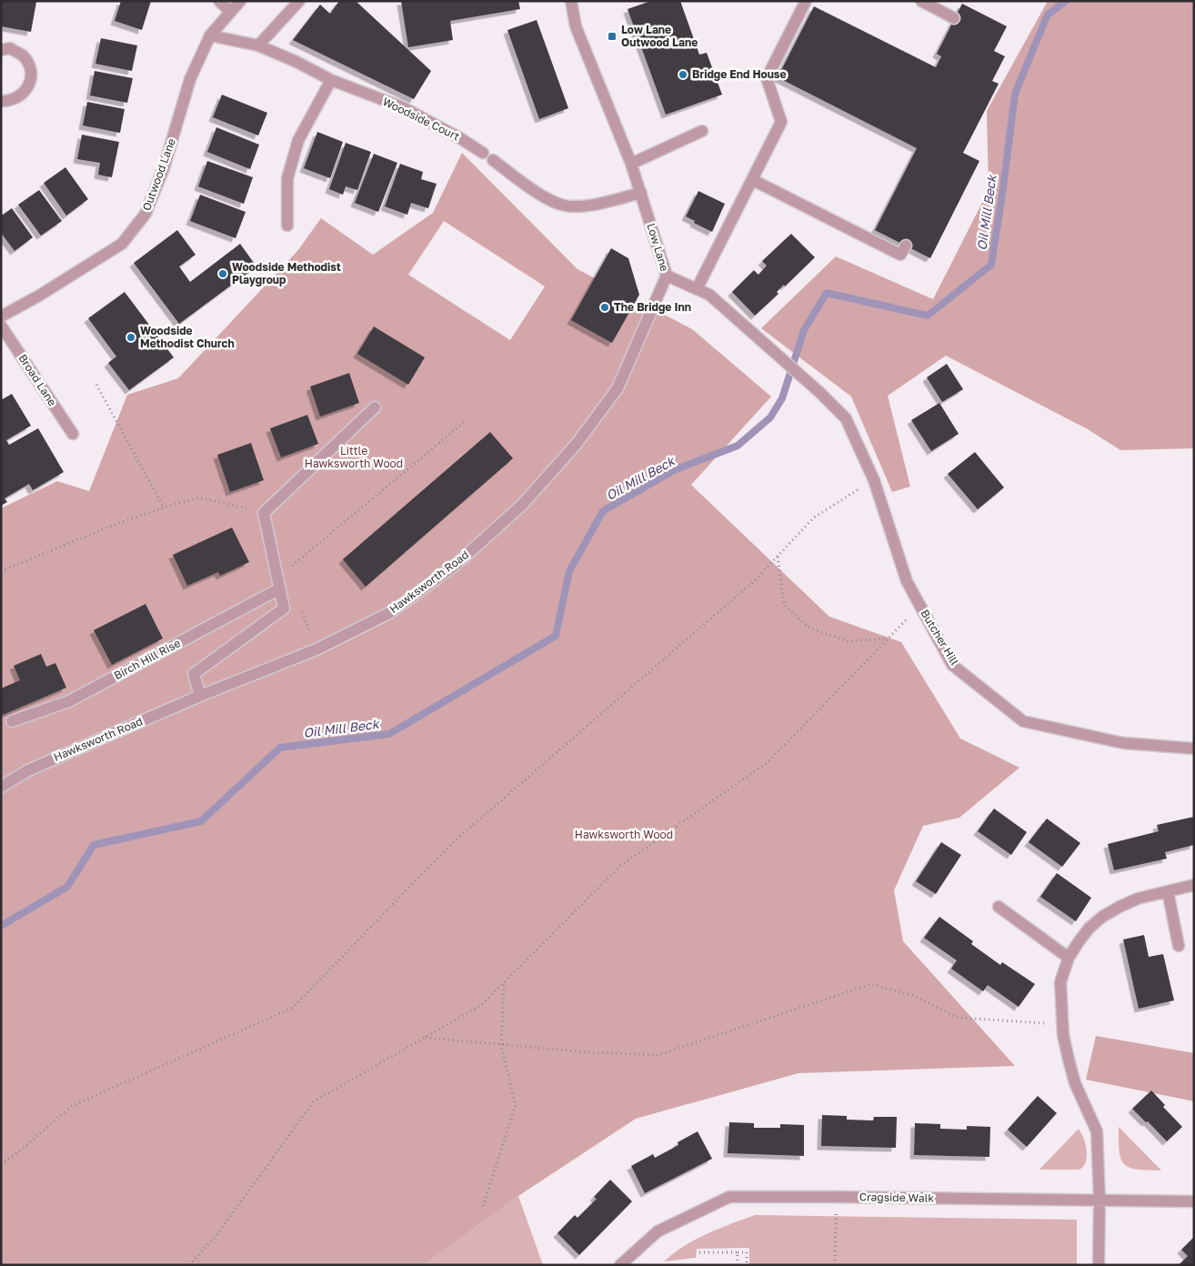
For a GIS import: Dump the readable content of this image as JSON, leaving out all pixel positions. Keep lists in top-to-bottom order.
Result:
{
  "streets": {
    "street": [
      "Woodside Court",
      "Outwood Lane",
      "Low Lane",
      "Broad Lane",
      "Hawksworth Road",
      "Butcher Hill",
      "Birch Hill Rise",
      "Cragside Walk"
    ]
  },
  "crossings": [
    ["Woodside Court", "Outwood Lane"],
    ["Low Lane", "Hawksworth Road"],
    ["Low Lane", "Butcher Hill"]
  ],
  "water": ["Oil Mill Beck"],
  "parks": ["Little Hawksworth Wood", "Hawksworth Wood"],
  "places": {
    "transit": ["Low Lane Outwood Lane"],
    "other": [
      "Bridge End House",
      "Woodside Methodist Playgroup",
      "The Bridge Inn",
      "Woodside Methodist Church"
    ]
  }
}
